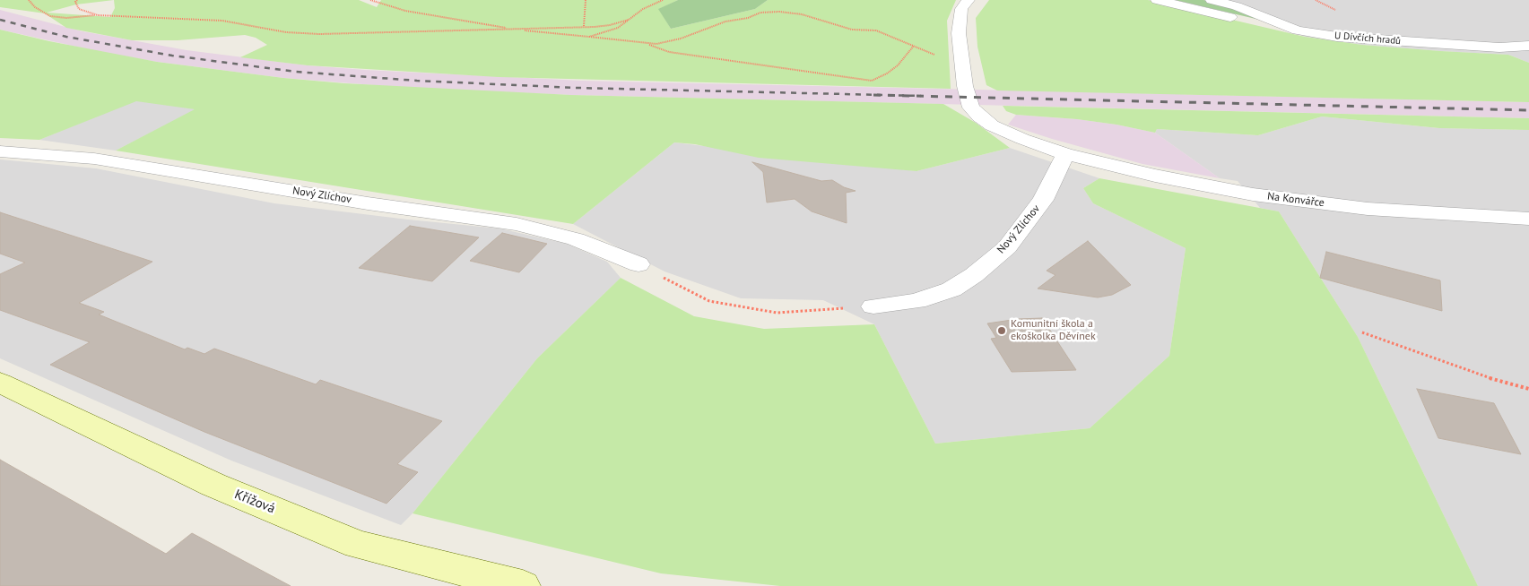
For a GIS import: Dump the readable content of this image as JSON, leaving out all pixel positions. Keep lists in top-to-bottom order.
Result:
{
  "streets": {
    "street": [
      "U Dívčích hradů",
      "Nový Zlíchov",
      "Na Konvářce",
      "Křížová"
    ]
  },
  "crossings": [
    ["Nový Zlíchov", "Na Konvářce"]
  ],
  "places": ["Komunitní škola a ekoškolka Děvínek"]
}
